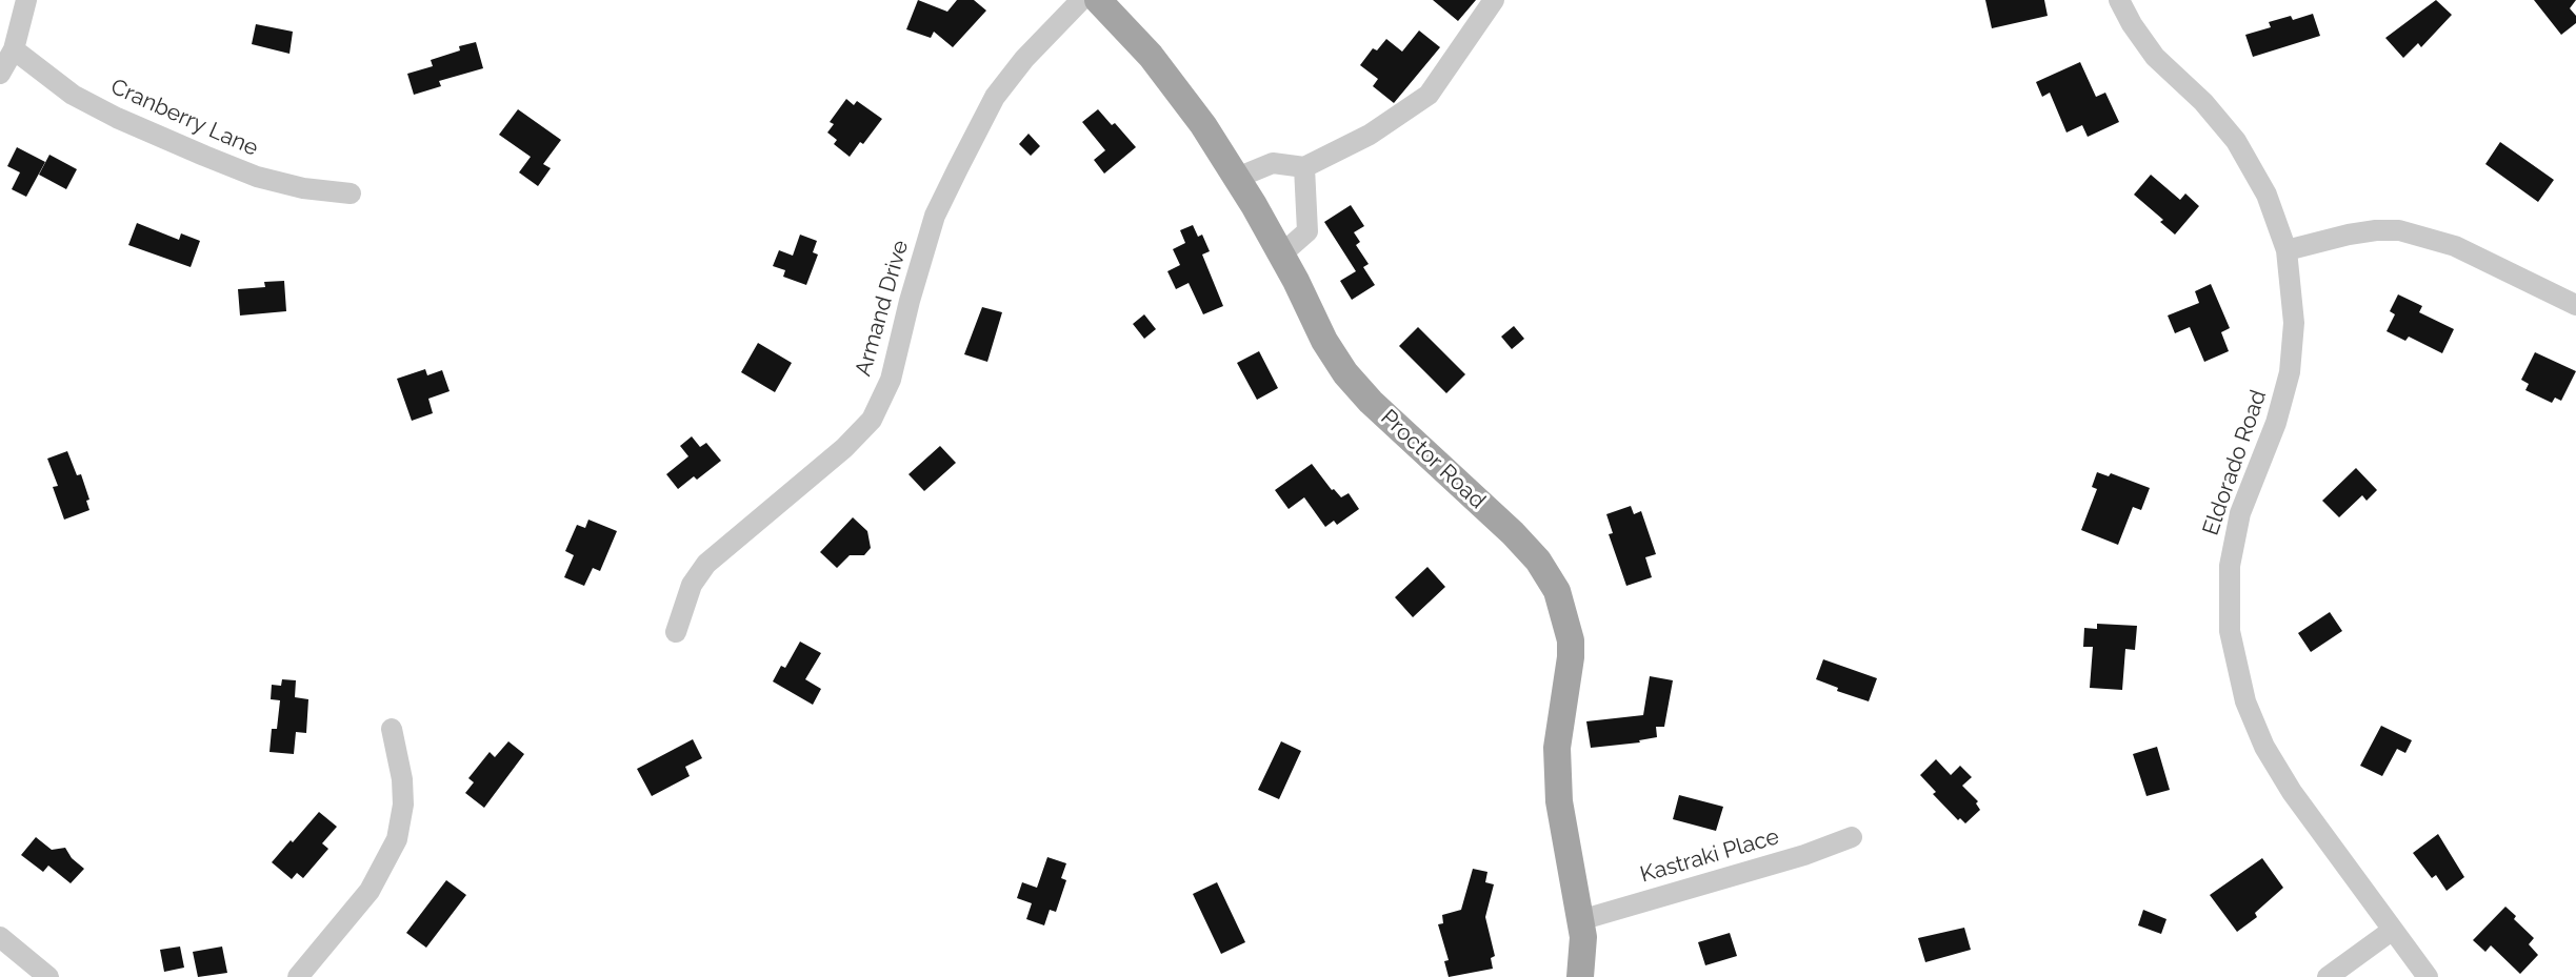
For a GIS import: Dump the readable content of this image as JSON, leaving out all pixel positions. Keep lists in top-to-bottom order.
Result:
{
  "streets": {
    "main road": ["Proctor Road"],
    "street": [
      "Cranberry Lane",
      "Armand Drive",
      "Eldorado Road",
      "Kastraki Place"
    ]
  },
  "crossings": [
    ["Proctor Road", "Kastraki Place"]
  ]
}
